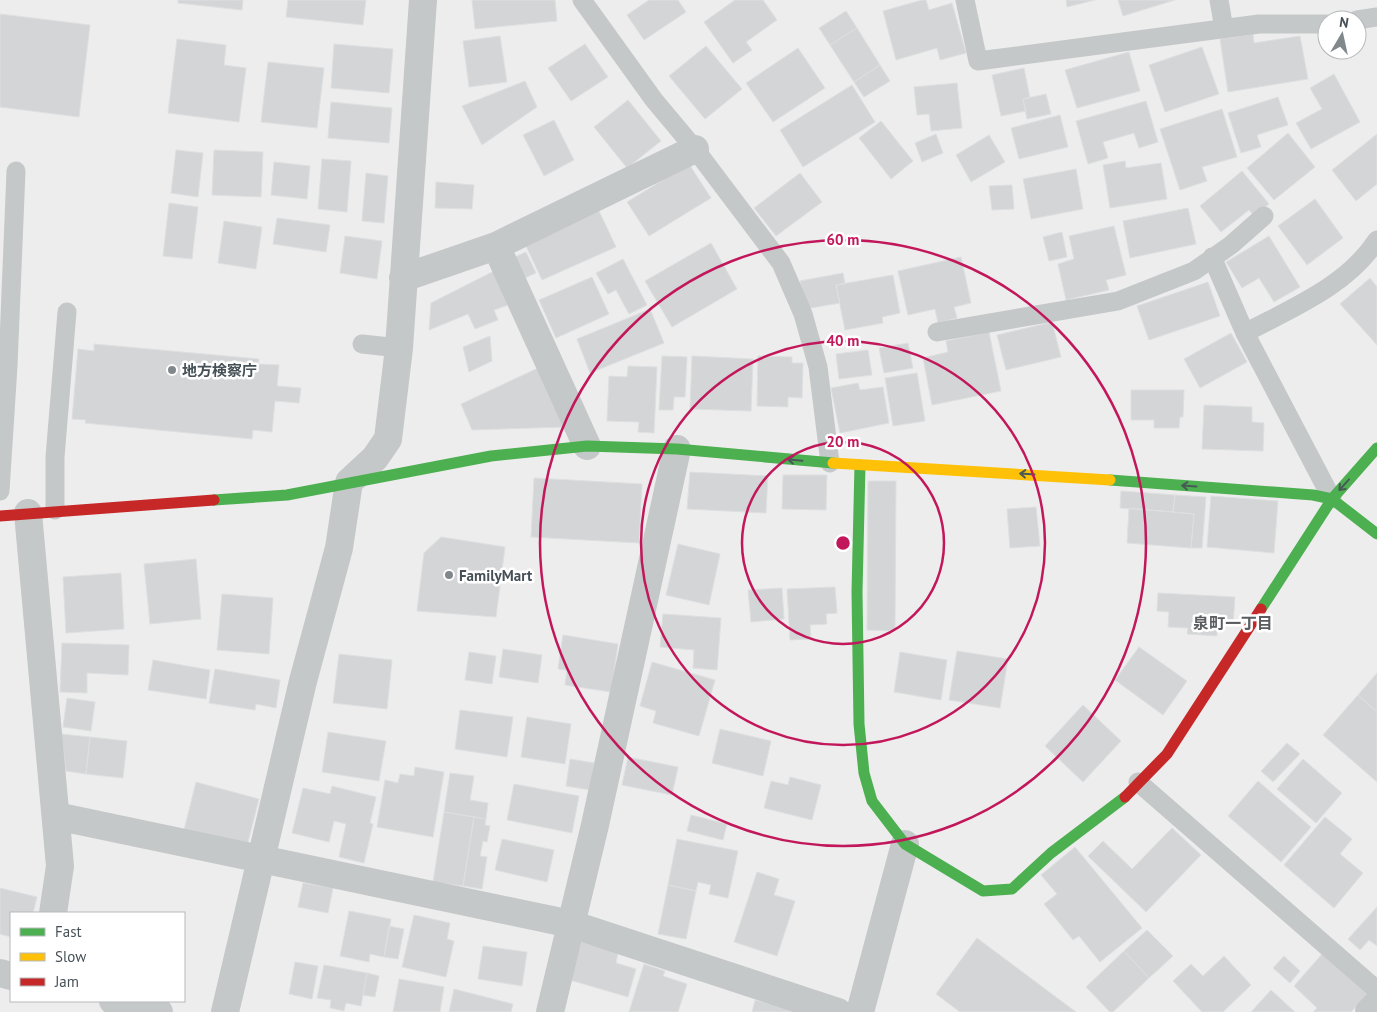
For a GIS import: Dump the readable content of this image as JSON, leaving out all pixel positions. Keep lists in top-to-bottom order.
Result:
{
  "districts": ["泉町一丁目"],
  "places": ["地方検察庁", "FamilyMart"],
  "legend": ["Fast", "Slow", "Jam"],
  "north": "top",
  "rings": ["60 m", "40 m", "20 m"]
}
